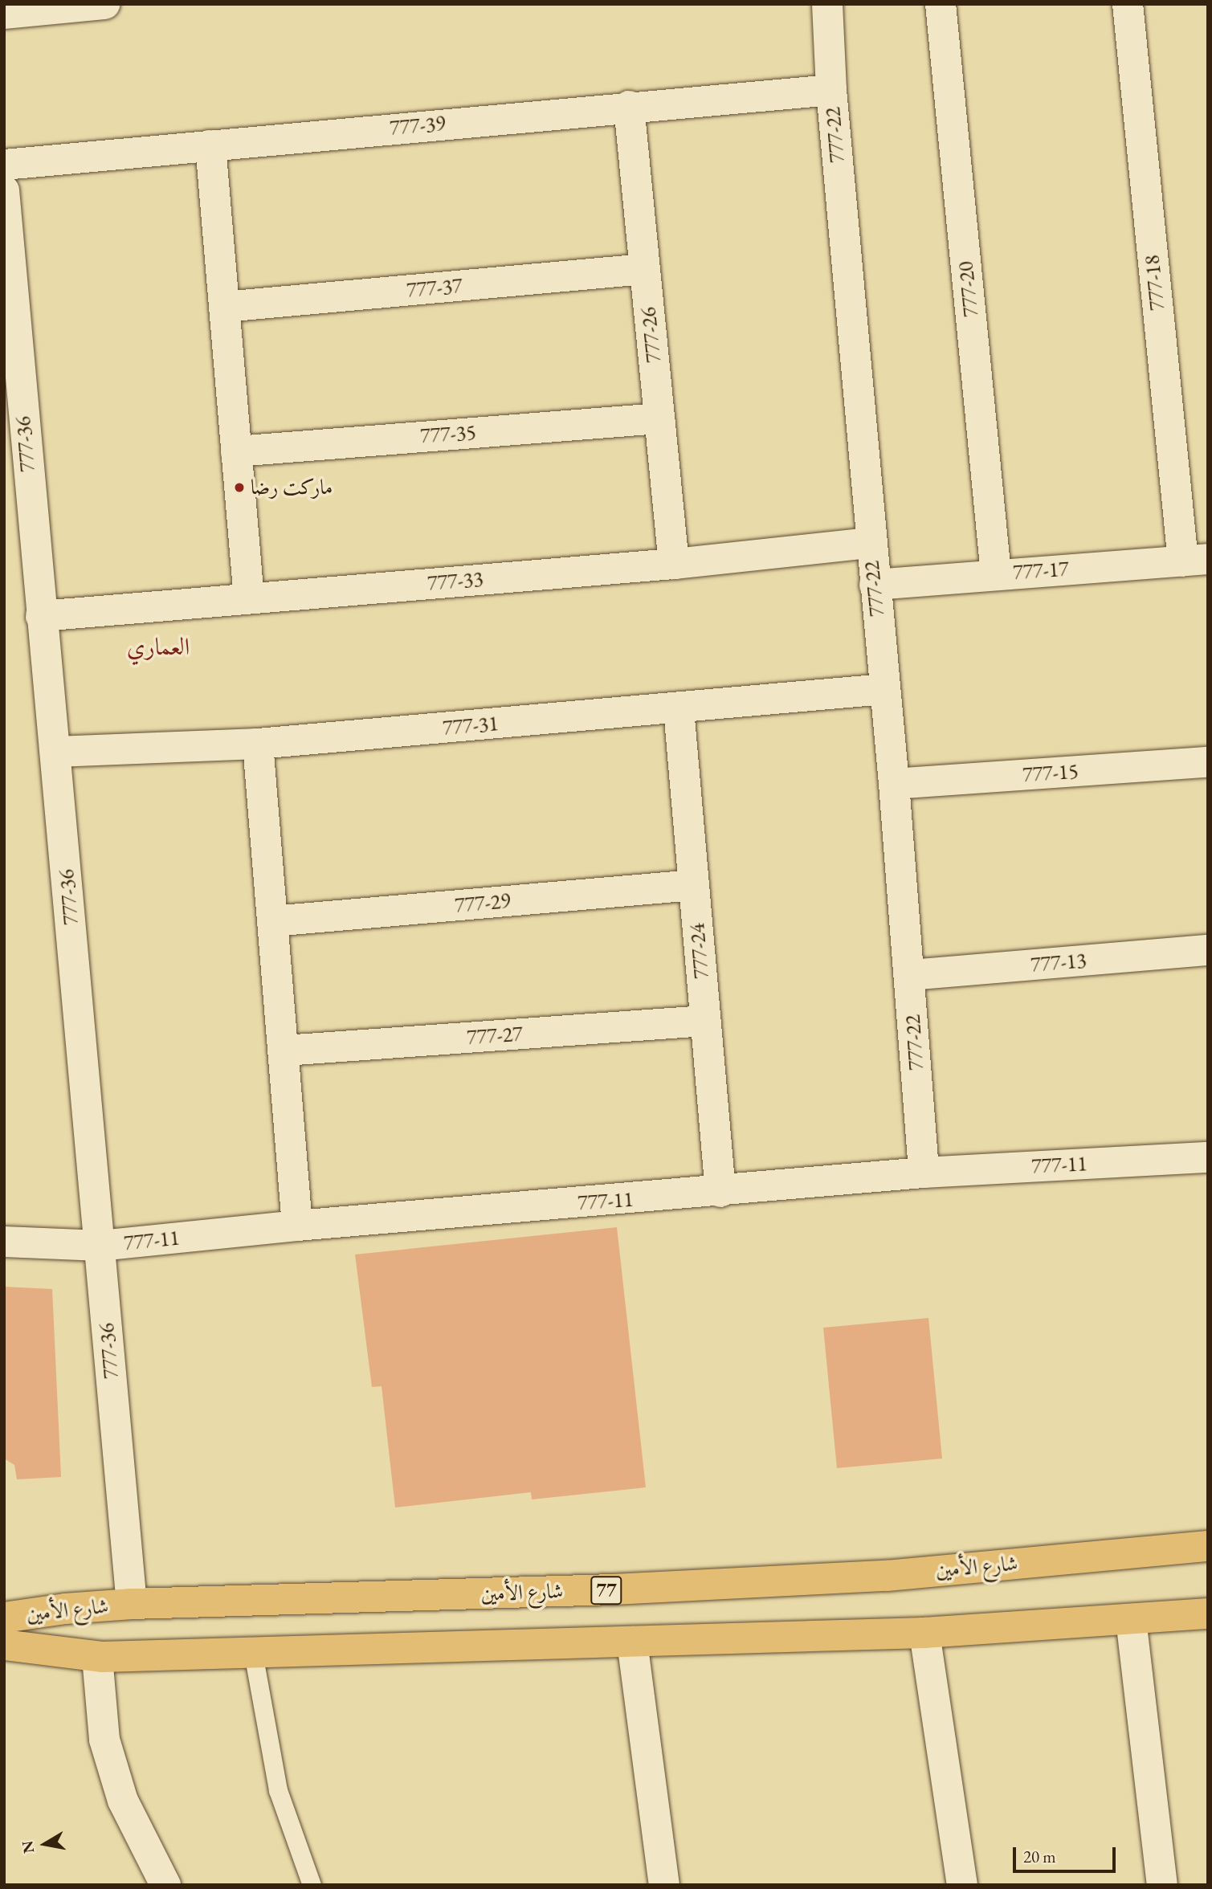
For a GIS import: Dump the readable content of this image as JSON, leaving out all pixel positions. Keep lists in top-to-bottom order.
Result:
{
  "streets": {
    "main road": ["شارع الأمين", "77"],
    "street": [
      "777-39",
      "777-22",
      "777-18",
      "777-37",
      "777-20",
      "777-26",
      "777-35",
      "777-36",
      "777-17",
      "777-33",
      "777-31",
      "777-15",
      "777-29",
      "777-24",
      "777-13",
      "777-27",
      "777-11"
    ]
  },
  "crossings": [
    ["777-39", "777-22"],
    ["777-39", "777-26"],
    ["777-22", "777-17"],
    ["777-22", "777-33"],
    ["777-22", "777-31"],
    ["777-22", "777-15"],
    ["777-22", "777-13"],
    ["777-22", "777-11"],
    ["777-18", "777-17"],
    ["777-37", "777-26"],
    ["777-20", "777-17"],
    ["777-26", "777-35"],
    ["777-26", "777-33"],
    ["777-36", "777-33"],
    ["777-36", "777-31"],
    ["777-36", "777-11"],
    ["777-36", "شارع الأمين"],
    ["777-31", "777-24"],
    ["777-29", "777-24"],
    ["777-24", "777-27"],
    ["777-24", "777-11"]
  ],
  "districts": ["العماري"],
  "places": ["ماركت رضا"],
  "scale_bar": "20 m",
  "north": "left"
}
